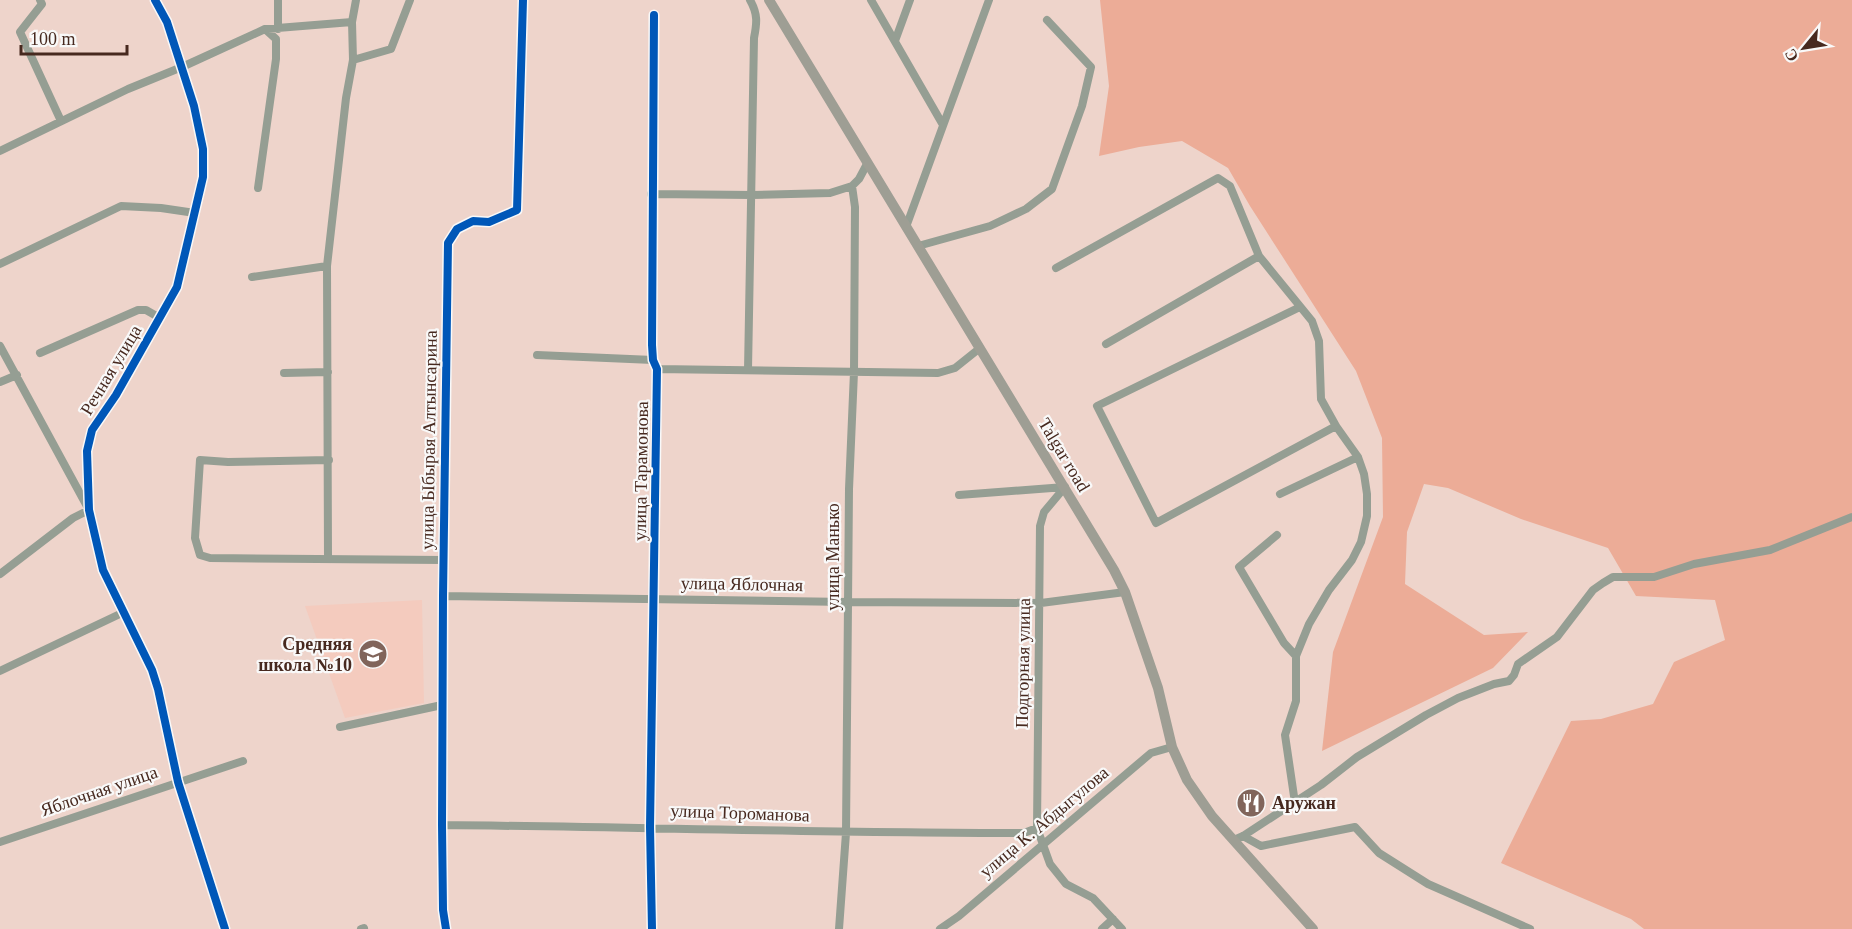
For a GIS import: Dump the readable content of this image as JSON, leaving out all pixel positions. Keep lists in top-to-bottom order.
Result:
{
  "streets": {
    "main road": ["Talgar road"],
    "street": [
      "Речная улица",
      "улица Ыбырая Алтынсарина",
      "улица Тарамонова",
      "улица Манько",
      "улица Яблочная",
      "Подгорная улица",
      "Яблочная улица",
      "улица Тороманова",
      "улица К. Абдыгулова"
    ]
  },
  "crossings": [
    ["Речная улица", "Яблочная улица"],
    ["улица Ыбырая Алтынсарина", "улица Яблочная"],
    ["улица Ыбырая Алтынсарина", "улица Тороманова"],
    ["Talgar road", "улица Яблочная"],
    ["Talgar road", "Подгорная улица"],
    ["Talgar road", "улица К. Абдыгулова"],
    ["улица Тарамонова", "улица Яблочная"],
    ["улица Тарамонова", "улица Тороманова"],
    ["улица Манько", "улица Яблочная"],
    ["улица Манько", "улица Тороманова"],
    ["улица Яблочная", "Подгорная улица"],
    ["Подгорная улица", "улица Тороманова"],
    ["Подгорная улица", "улица К. Абдыгулова"]
  ],
  "places": {
    "school or university": ["Средняя школа №10"],
    "restaurant": ["Аружан"]
  },
  "scale_bar": "100 m",
  "north": "bottom left"
}
